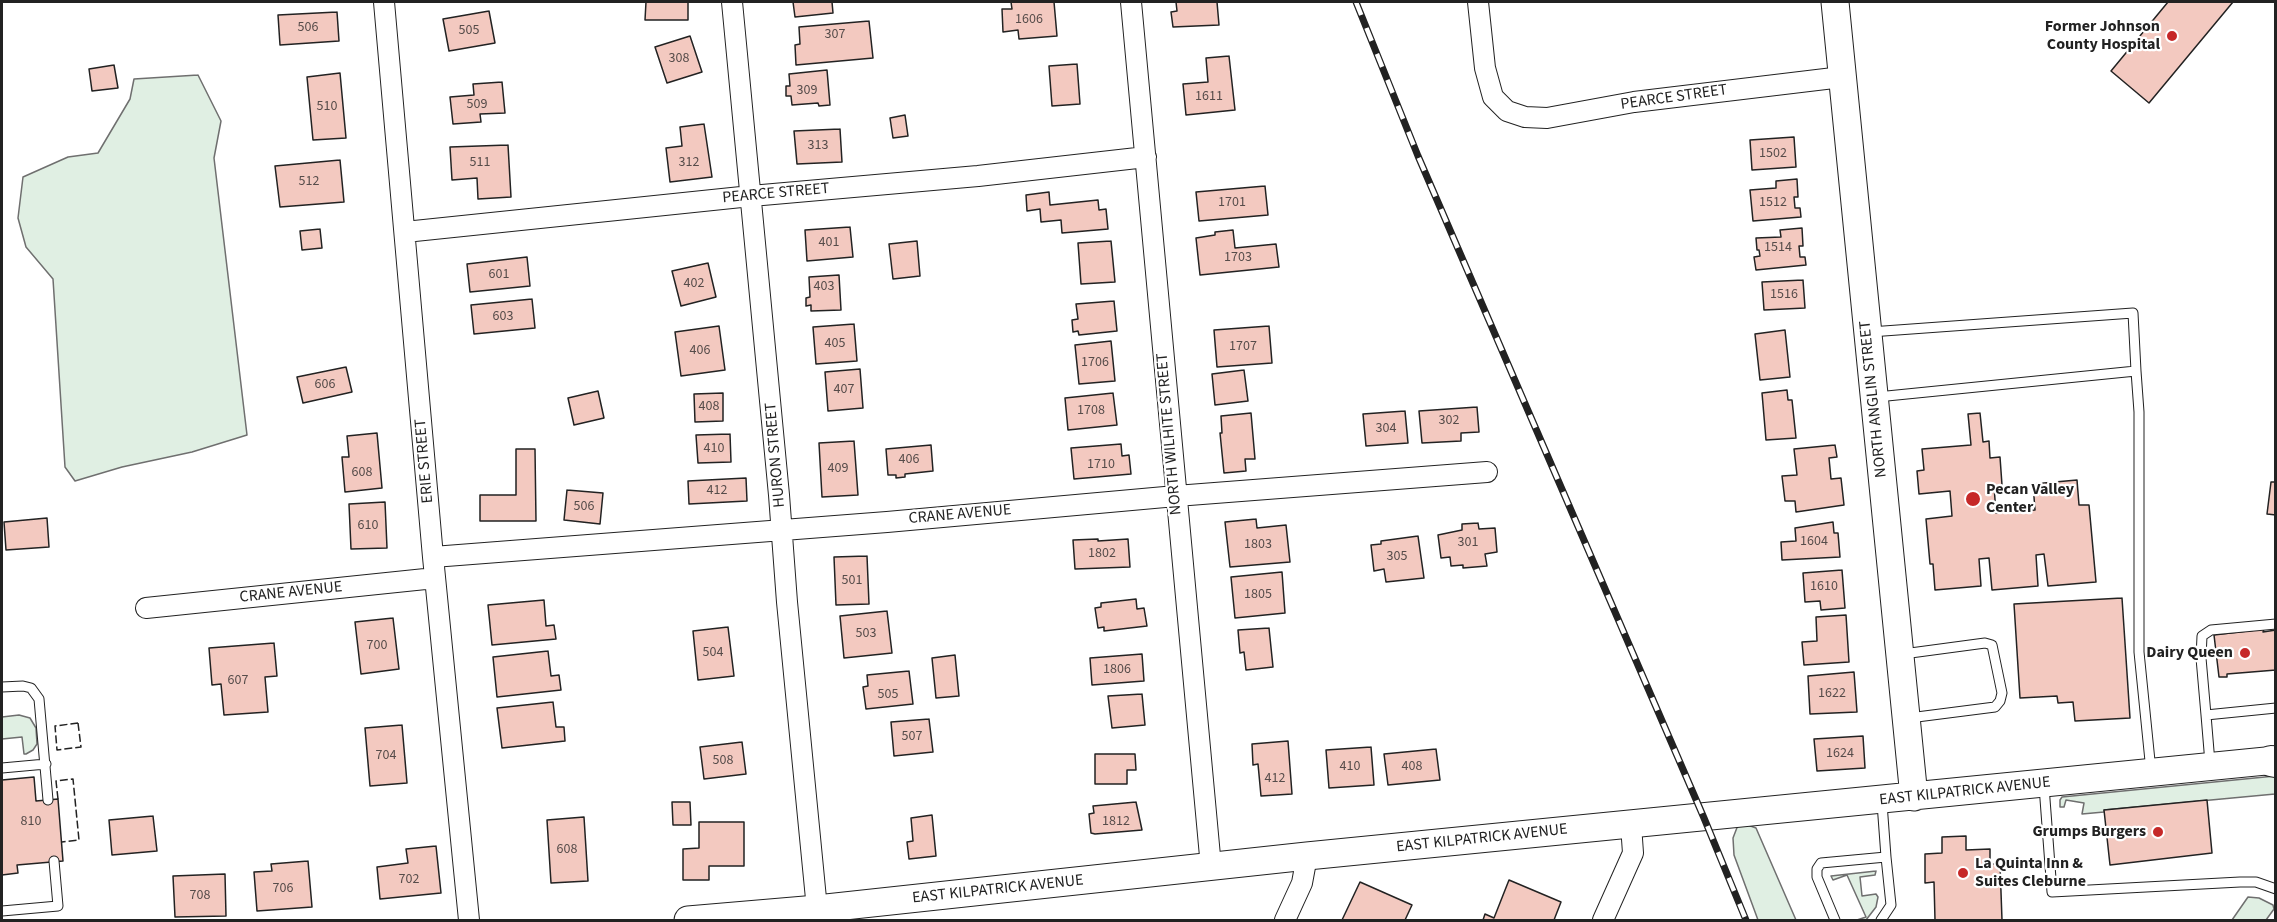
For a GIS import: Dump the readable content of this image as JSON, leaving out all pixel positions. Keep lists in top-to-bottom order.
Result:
{
  "streets": {
    "street": [
      "PEARCE STREET",
      "NORTH ANGLIN STREET",
      "NORTH WILHITE STREET",
      "HURON STREET",
      "ERIE STREET",
      "CRANE AVENUE",
      "EAST KILPATRICK AVENUE"
    ]
  },
  "crossings": [
    ["PEARCE STREET", "NORTH ANGLIN STREET"],
    ["PEARCE STREET", "NORTH WILHITE STREET"],
    ["PEARCE STREET", "HURON STREET"],
    ["PEARCE STREET", "ERIE STREET"],
    ["NORTH ANGLIN STREET", "EAST KILPATRICK AVENUE"],
    ["NORTH WILHITE STREET", "CRANE AVENUE"],
    ["NORTH WILHITE STREET", "EAST KILPATRICK AVENUE"],
    ["HURON STREET", "CRANE AVENUE"],
    ["HURON STREET", "EAST KILPATRICK AVENUE"],
    ["ERIE STREET", "CRANE AVENUE"]
  ],
  "places": [
    "Former Johnson County Hospital",
    "Pecan Valley Center",
    "Dairy Queen",
    "Grumps Burgers",
    "La Quinta Inn & Suites Cleburne"
  ],
  "house_numbers": [
    "1606",
    "506",
    "505",
    "307",
    "308",
    "309",
    "1611",
    "509",
    "510",
    "313",
    "1502",
    "511",
    "312",
    "512",
    "1701",
    "1512",
    "401",
    "1514",
    "1703",
    "601",
    "402",
    "403",
    "1516",
    "603",
    "405",
    "1707",
    "406",
    "1706",
    "606",
    "407",
    "408",
    "1708",
    "302",
    "304",
    "410",
    "406",
    "1710",
    "409",
    "608",
    "412",
    "506",
    "610",
    "1604",
    "301",
    "1803",
    "1802",
    "305",
    "501",
    "1610",
    "1805",
    "503",
    "700",
    "504",
    "1806",
    "607",
    "1622",
    "505",
    "507",
    "1624",
    "704",
    "508",
    "410",
    "408",
    "412",
    "810",
    "1812",
    "608",
    "702",
    "706",
    "708"
  ]
}
